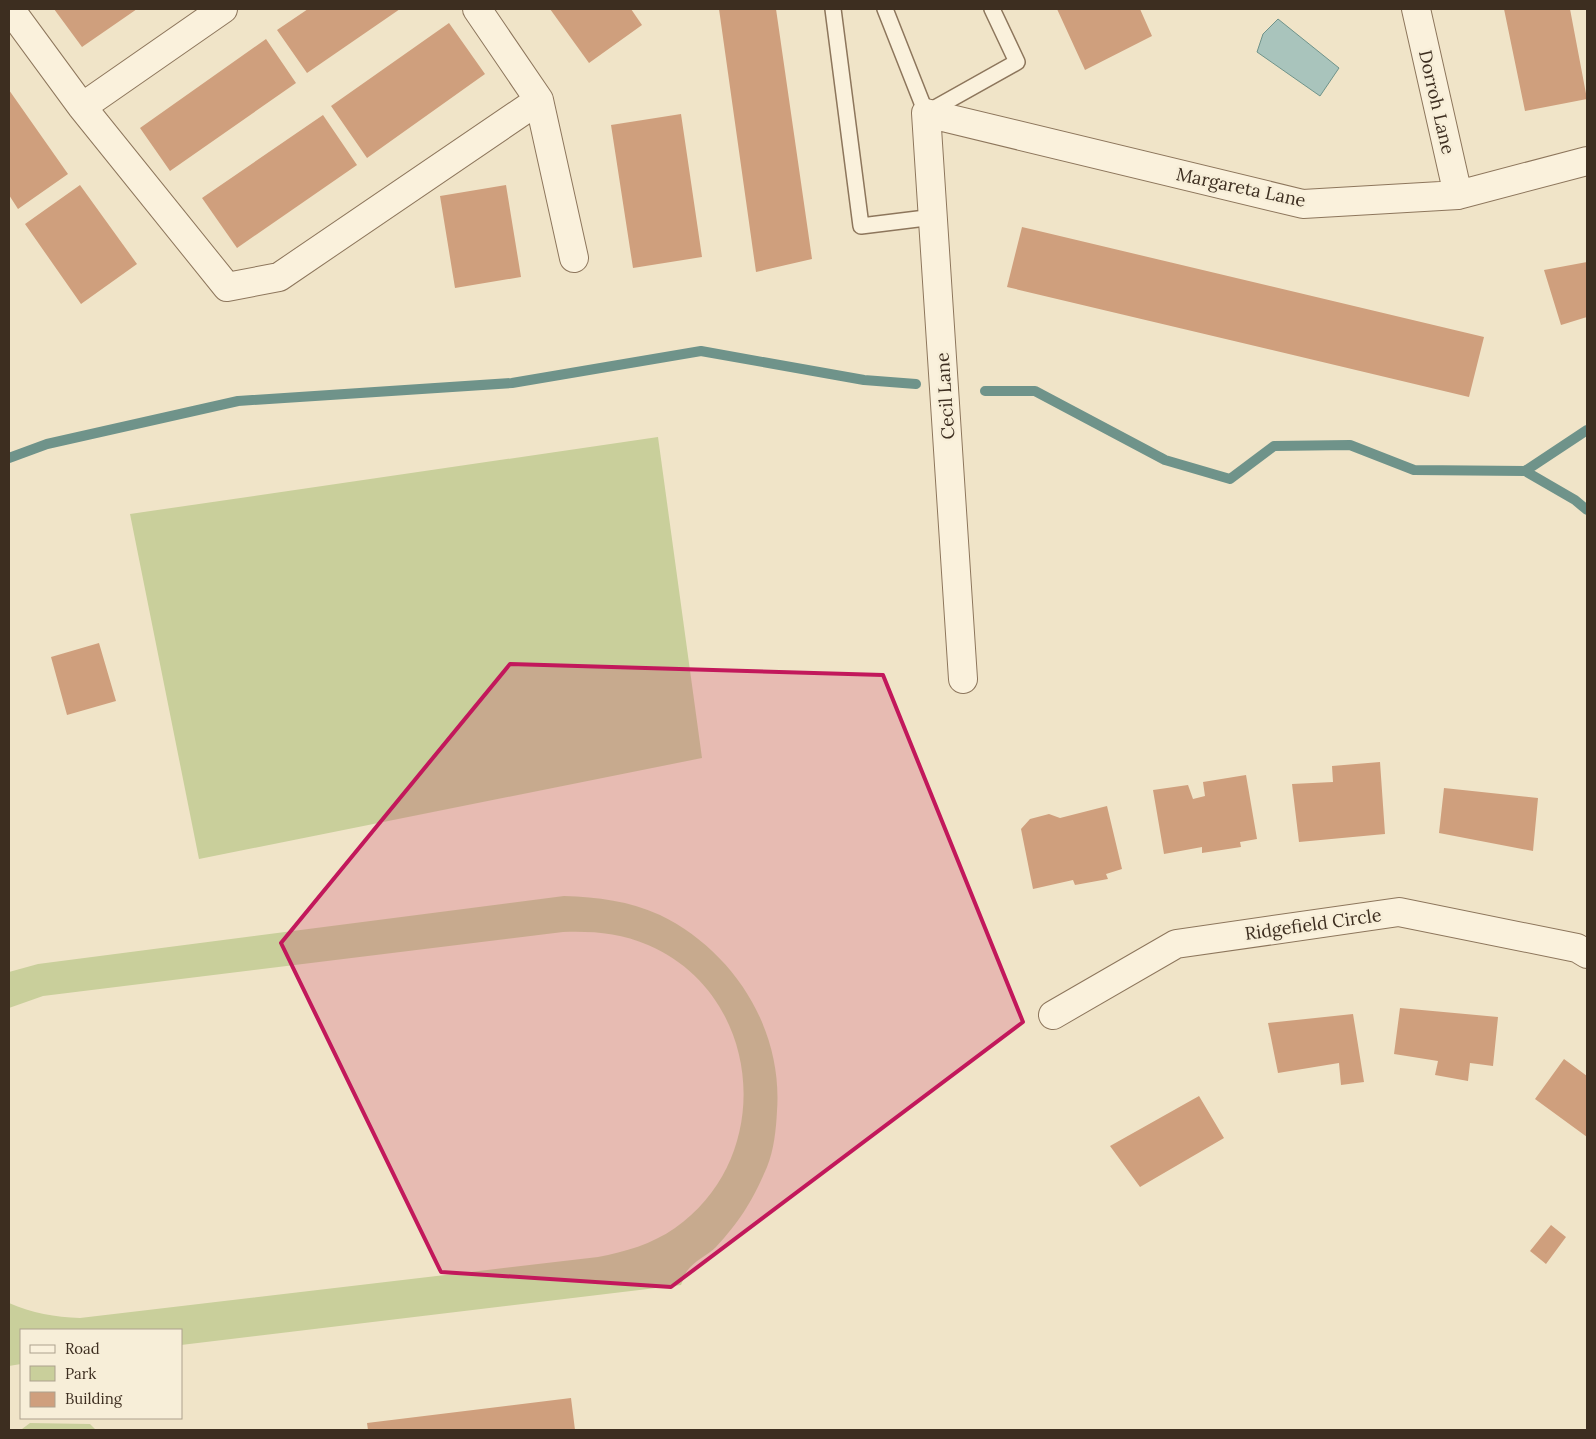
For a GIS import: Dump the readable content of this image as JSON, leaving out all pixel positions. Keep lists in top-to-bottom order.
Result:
{
  "streets": {
    "street": [
      "Dorroh Lane",
      "Margareta Lane",
      "Cecil Lane",
      "Ridgefield Circle"
    ]
  },
  "crossings": [
    ["Dorroh Lane", "Margareta Lane"],
    ["Margareta Lane", "Cecil Lane"]
  ],
  "legend": ["Road", "Park", "Building"]
}
